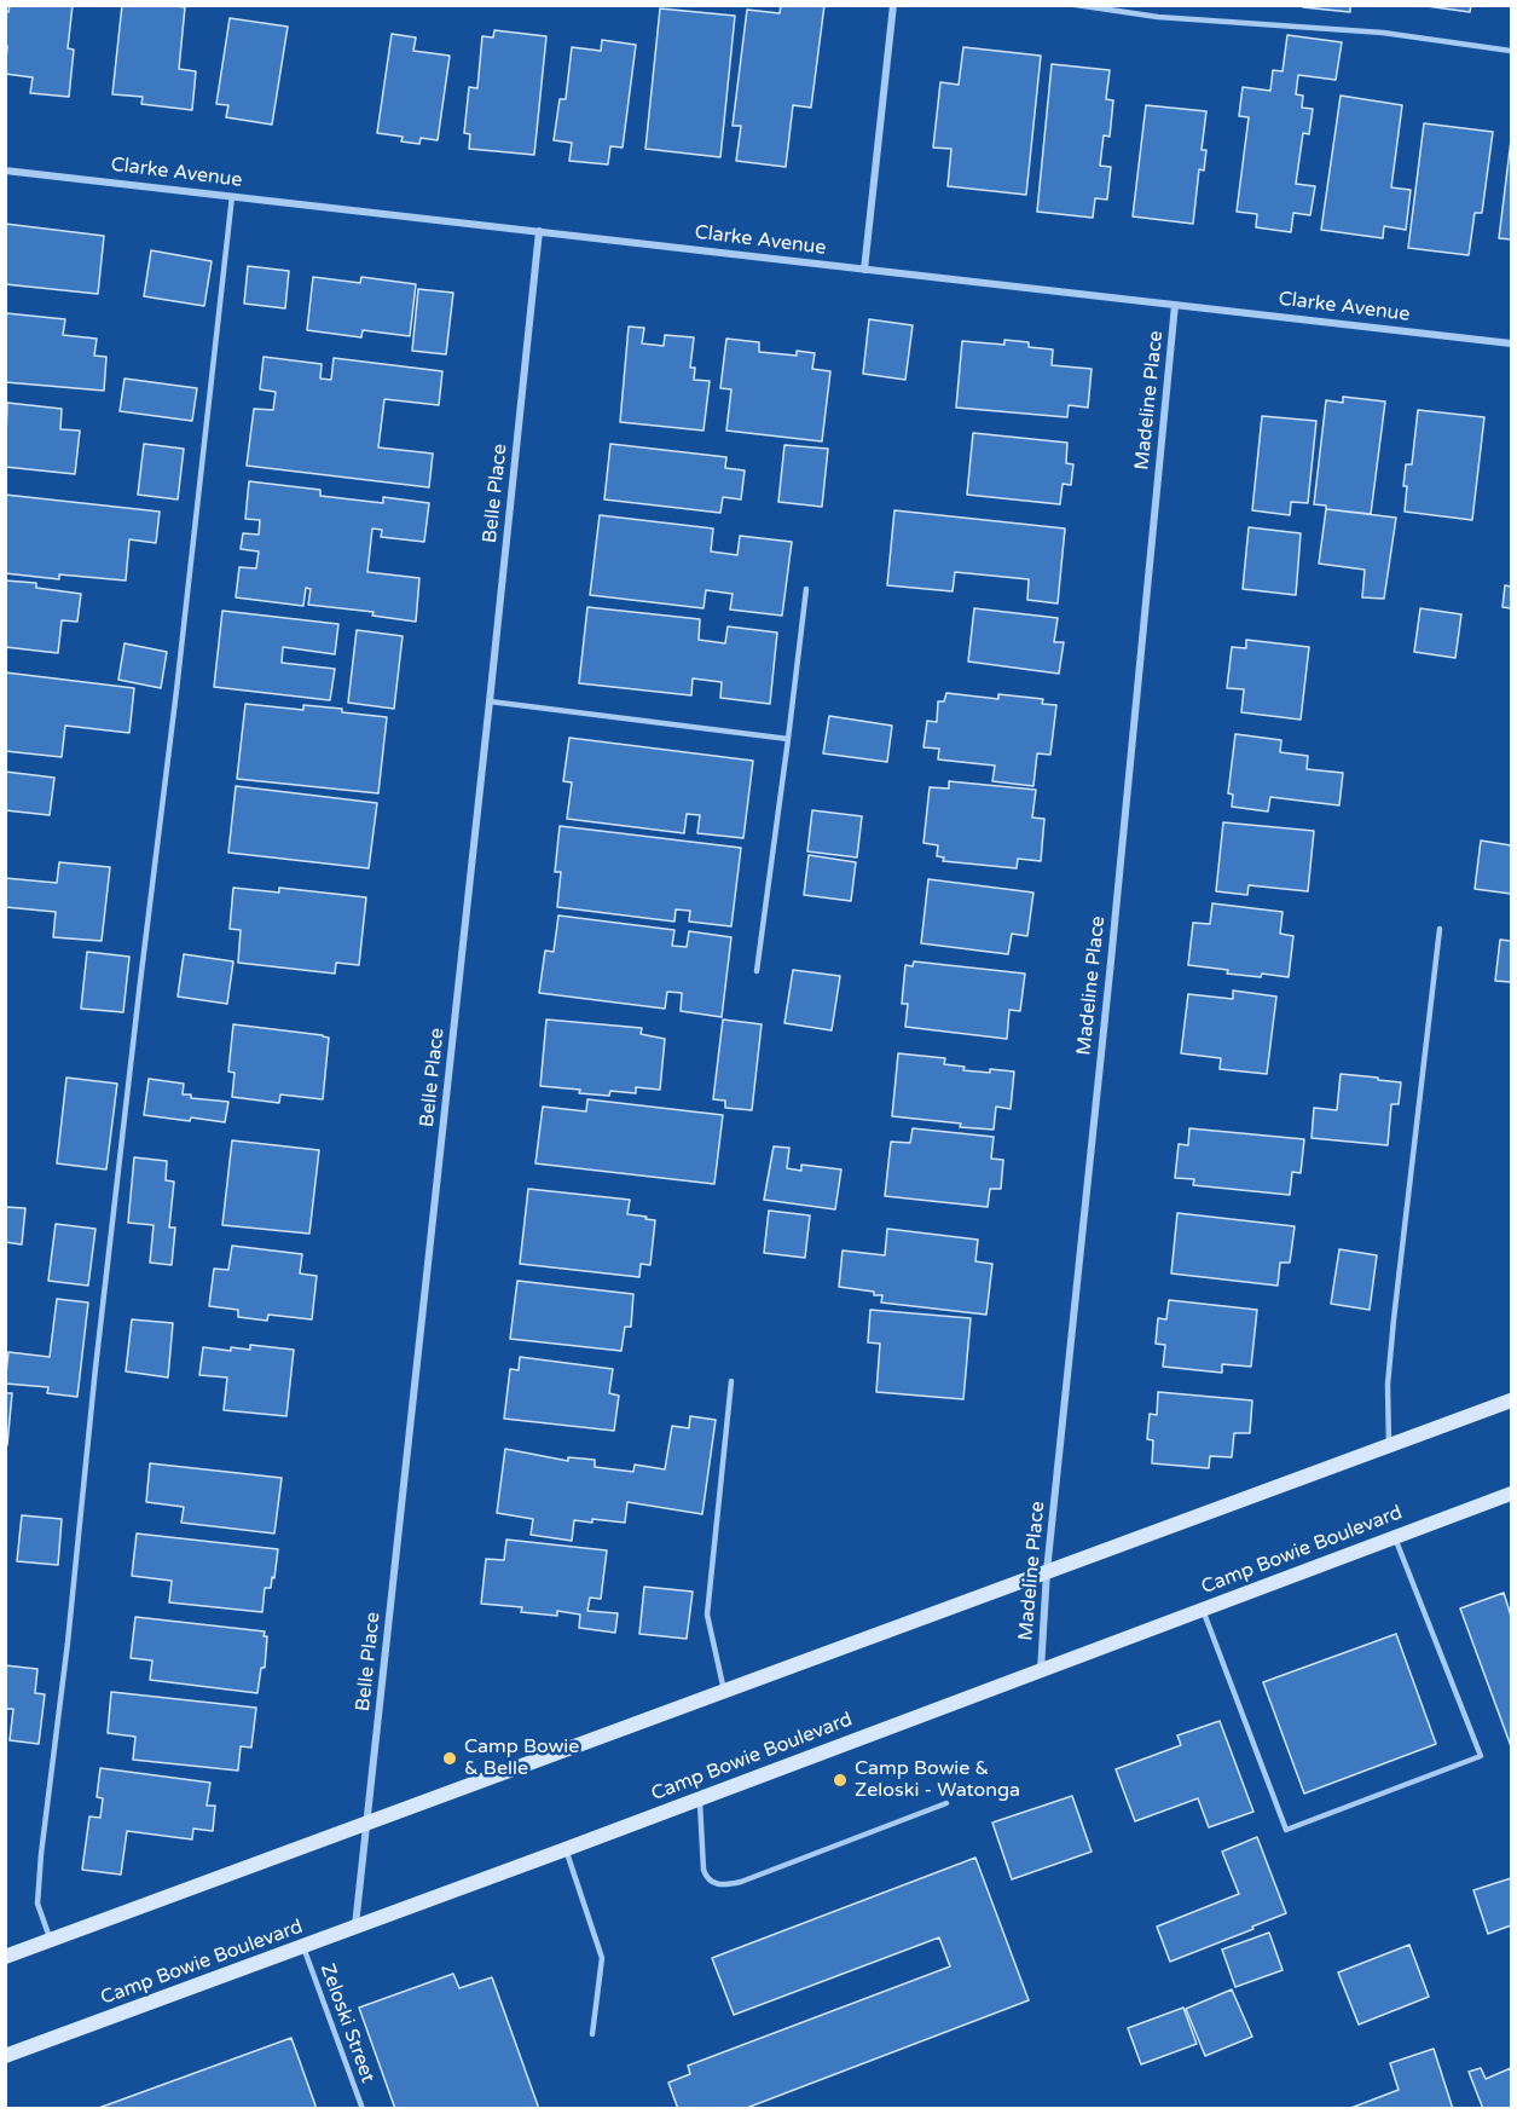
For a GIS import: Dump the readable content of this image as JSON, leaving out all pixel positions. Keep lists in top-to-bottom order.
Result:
{
  "streets": {
    "main road": ["Camp Bowie Boulevard"],
    "street": ["Clarke Avenue", "Madeline Place", "Belle Place"],
    "lane": ["Zeloski Street"]
  },
  "crossings": [
    ["Clarke Avenue", "Madeline Place"],
    ["Clarke Avenue", "Belle Place"],
    ["Madeline Place", "Camp Bowie Boulevard"],
    ["Belle Place", "Camp Bowie Boulevard"],
    ["Camp Bowie Boulevard", "Zeloski Street"]
  ],
  "places": ["Camp Bowie & Belle", "Camp Bowie & Zeloski - Watonga"]
}
